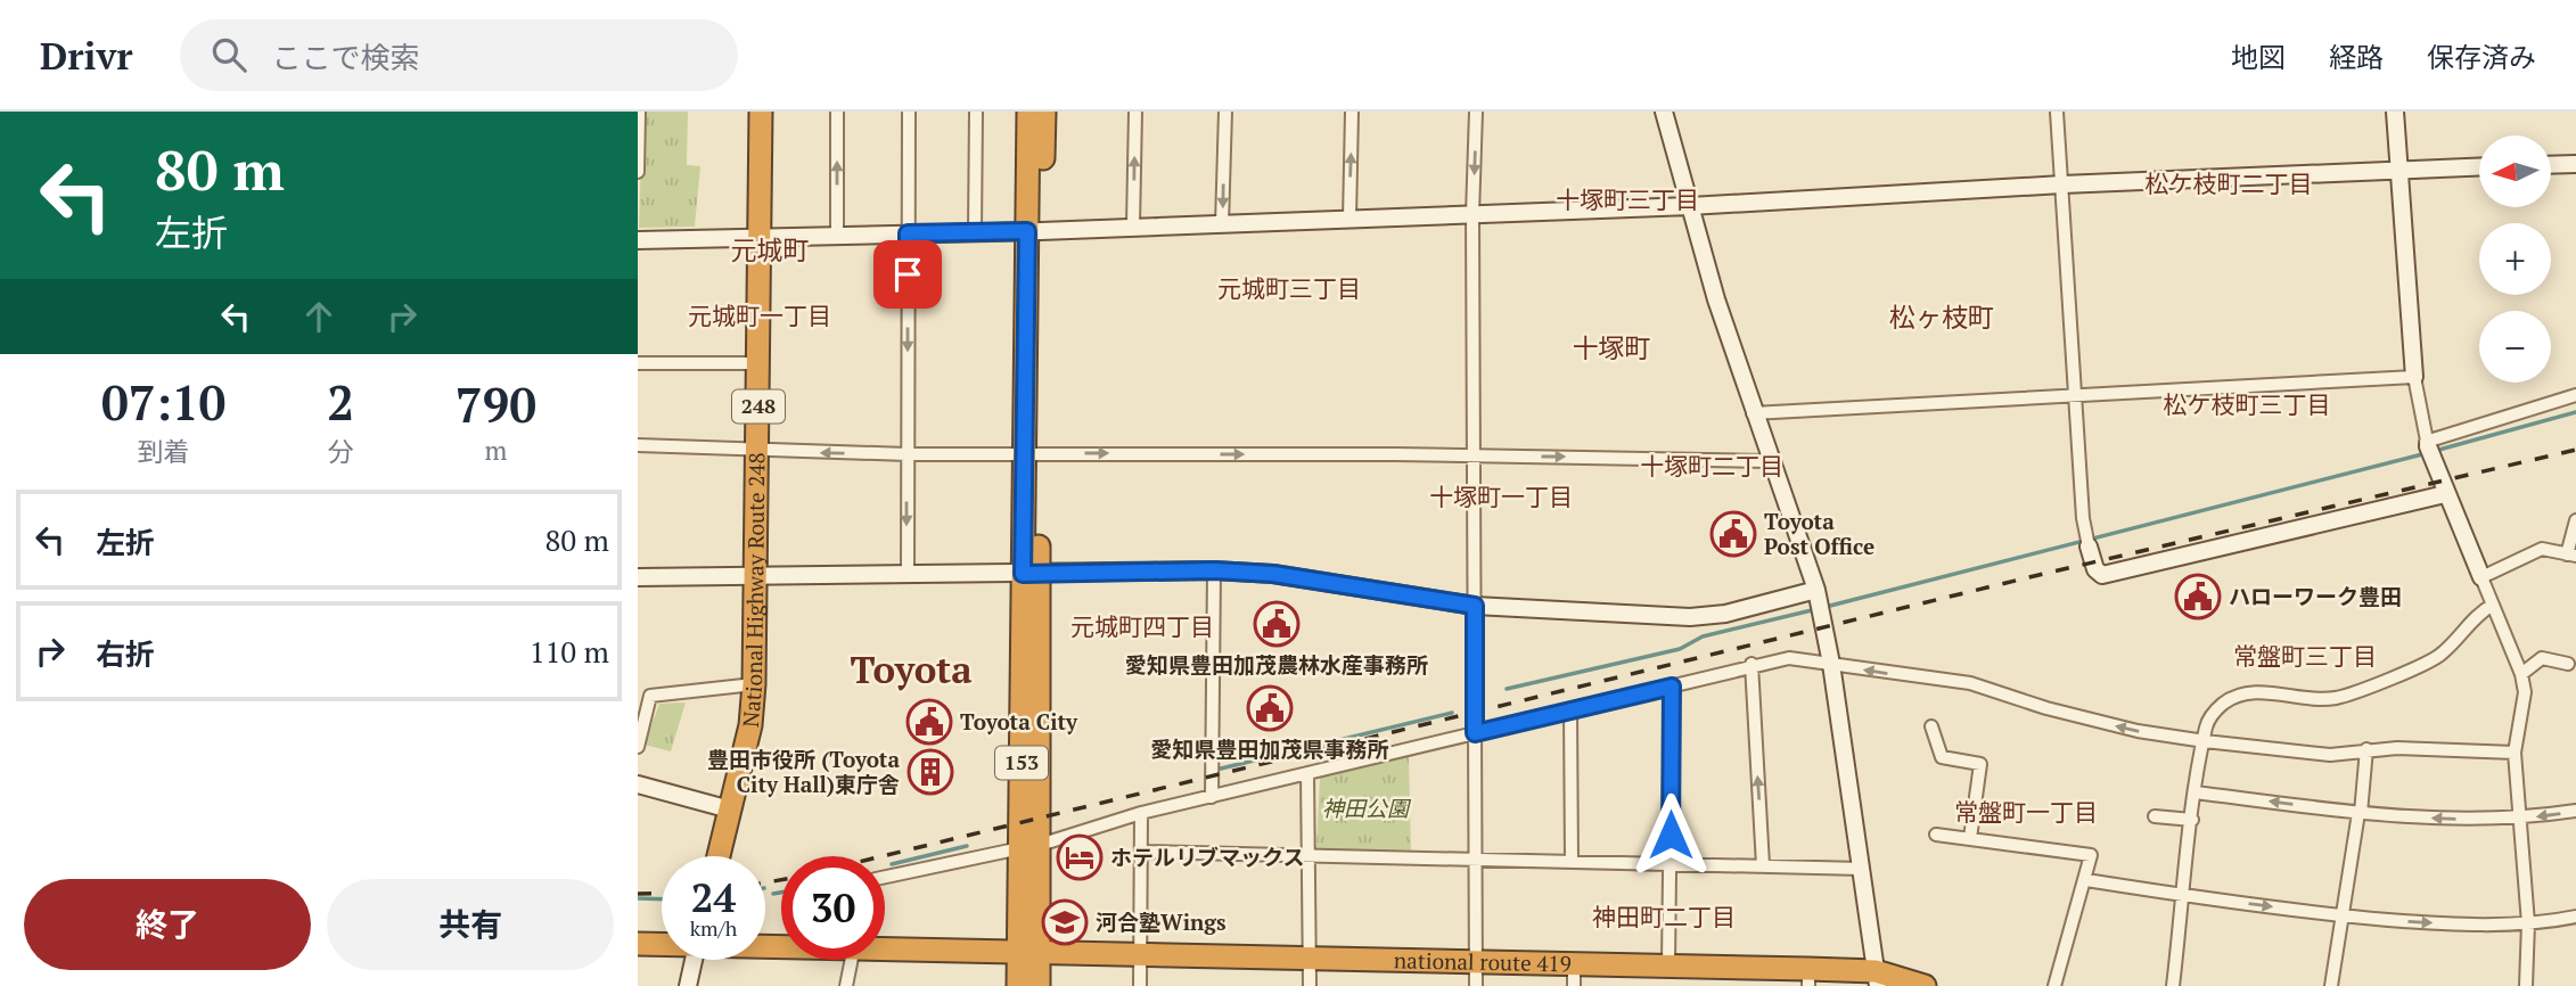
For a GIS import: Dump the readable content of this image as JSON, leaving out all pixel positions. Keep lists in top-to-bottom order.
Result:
{
  "streets": {
    "highway": [
      "248",
      "National Highway Route 248",
      "153",
      "national route 419"
    ]
  },
  "crossings": [
    ["153", "national route 419"]
  ],
  "districts": [
    "松ケ枝町二丁目",
    "十塚町三丁目",
    "元城町",
    "元城町三丁目",
    "元城町一丁目",
    "松ヶ枝町",
    "十塚町",
    "松ケ枝町三丁目",
    "十塚町二丁目",
    "十塚町一丁目",
    "元城町四丁目",
    "常盤町三丁目",
    "Toyota",
    "常盤町一丁目",
    "神田町二丁目"
  ],
  "parks": ["神田公園"],
  "places": {
    "public building": [
      "Toyota Post Office",
      "ハローワーク豊田",
      "愛知県豊田加茂農林水産事務所",
      "愛知県豊田加茂県事務所",
      "Toyota City"
    ],
    "building": ["豊田市役所 (Toyota City Hall)東庁舎"],
    "hotel": ["ホテルリブマックス"],
    "school or university": ["河合塾Wings"]
  },
  "north": "left",
  "page": {
    "header": "Drivr",
    "search": "ここで検索",
    "nav": ["地図", "経路", "保存済み"],
    "turn": ["80 m", "左折"],
    "map_buttons": ["+", "−"],
    "eta": [
      "07:10",
      "到着",
      "2",
      "分",
      "790",
      "m"
    ],
    "list": [
      {
        "name": "左折",
        "value": "80 m"
      },
      {
        "name": "右折",
        "value": "110 m"
      }
    ],
    "speed": "24 km/h",
    "limit": "30",
    "buttons": ["終了", "共有"]
  }
}
